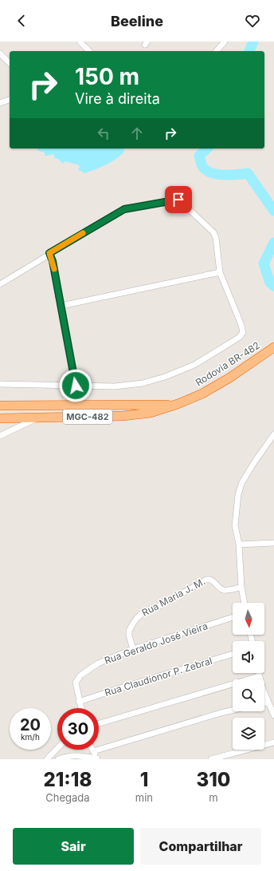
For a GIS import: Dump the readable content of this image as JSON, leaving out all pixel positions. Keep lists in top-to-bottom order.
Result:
{
  "streets": {
    "highway": ["Rodovia BR-482", "MGC-482"],
    "street": ["Rua Maria J. M.", "Rua Geraldo José Vieira", "Rua Claudionor P. Zebral"]
  },
  "crossings": [
    ["Rua Maria J. M.", "Rua Geraldo José Vieira"],
    ["Rua Geraldo José Vieira", "Rua Claudionor P. Zebral"]
  ],
  "north": "bottom",
  "page": {
    "header": "Beeline",
    "turn": ["150 m", "Vire à direita"],
    "speed": "20 km/h",
    "limit": "30",
    "eta": [
      "21:18",
      "Chegada",
      "1",
      "min",
      "310",
      "m"
    ],
    "buttons": ["Sair", "Compartilhar"]
  }
}
